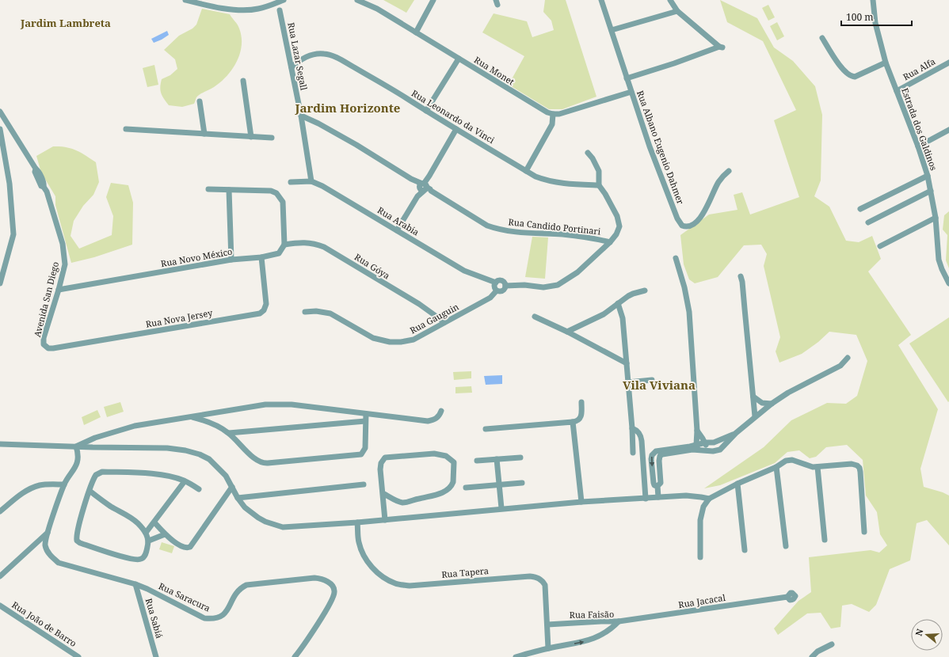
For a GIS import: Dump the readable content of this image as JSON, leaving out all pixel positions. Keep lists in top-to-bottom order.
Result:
{
  "streets": {
    "street": [
      "Rua Lazar Segall",
      "Rua Alfa",
      "Rua Monet",
      "Rua Leonardo da Vinci",
      "Estrada dos Galdinos",
      "Rua Albano Eugenio Dahmer",
      "Rua Arabia",
      "Rua Candido Portinari",
      "Rua Novo México",
      "Rua Góya",
      "Avenida San Diego",
      "Rua Nova Jersey",
      "Rua Gauguin",
      "Rua Tapera",
      "Rua Saracura",
      "Rua Jacacal",
      "Rua Faisão",
      "Rua Sabiá",
      "Rua João de Barro"
    ]
  },
  "crossings": [
    ["Rua Lazar Segall", "Rua Leonardo da Vinci"],
    ["Rua Lazar Segall", "Rua Arabia"],
    ["Rua Lazar Segall", "Rua Candido Portinari"],
    ["Rua Alfa", "Estrada dos Galdinos"],
    ["Rua Arabia", "Rua Candido Portinari"],
    ["Rua Arabia", "Rua Gauguin"],
    ["Rua Novo México", "Rua Góya"],
    ["Rua Novo México", "Avenida San Diego"],
    ["Rua Novo México", "Rua Nova Jersey"],
    ["Rua Góya", "Rua Gauguin"],
    ["Avenida San Diego", "Rua Nova Jersey"],
    ["Rua Tapera", "Rua Faisão"],
    ["Rua Saracura", "Rua Sabiá"],
    ["Rua Jacacal", "Rua Faisão"]
  ],
  "districts": ["Jardim Lambreta", "Jardim Horizonte", "Vila Viviana"],
  "scale_bar": "100 m",
  "north": "left"
}
